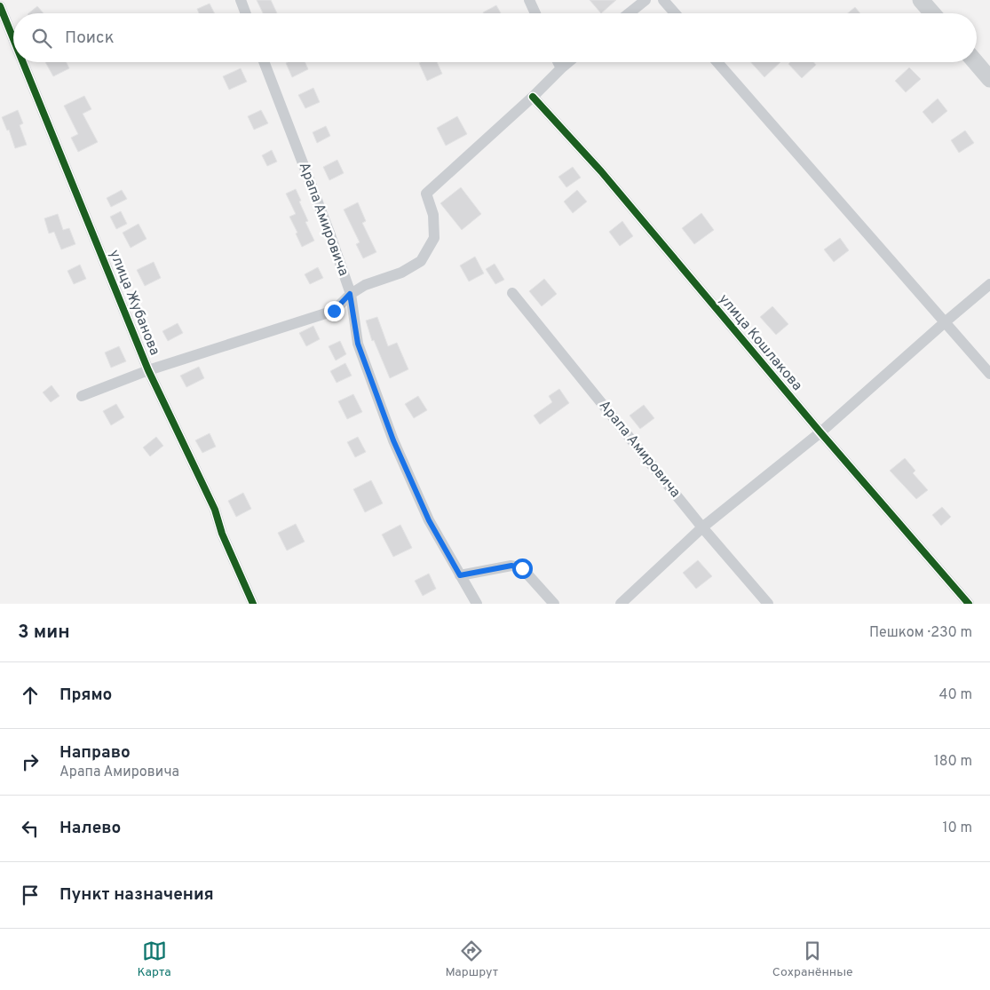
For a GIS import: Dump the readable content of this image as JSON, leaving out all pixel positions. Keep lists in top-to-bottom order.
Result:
{
  "streets": {
    "street": ["Арапа Амировича", "улица Жубанова", "улица Кошлакова"]
  },
  "page": {
    "search": "Поиск",
    "heading": ["3 мин", "Пешком · 230 m"],
    "list": [
      ["Прямо", "40 m"],
      ["Направо", "Арапа Амировича", "180 m"],
      ["Налево", "10 m"],
      "Пункт назначения"
    ],
    "nav": ["Карта", "Маршрут", "Сохранённые"]
  }
}
